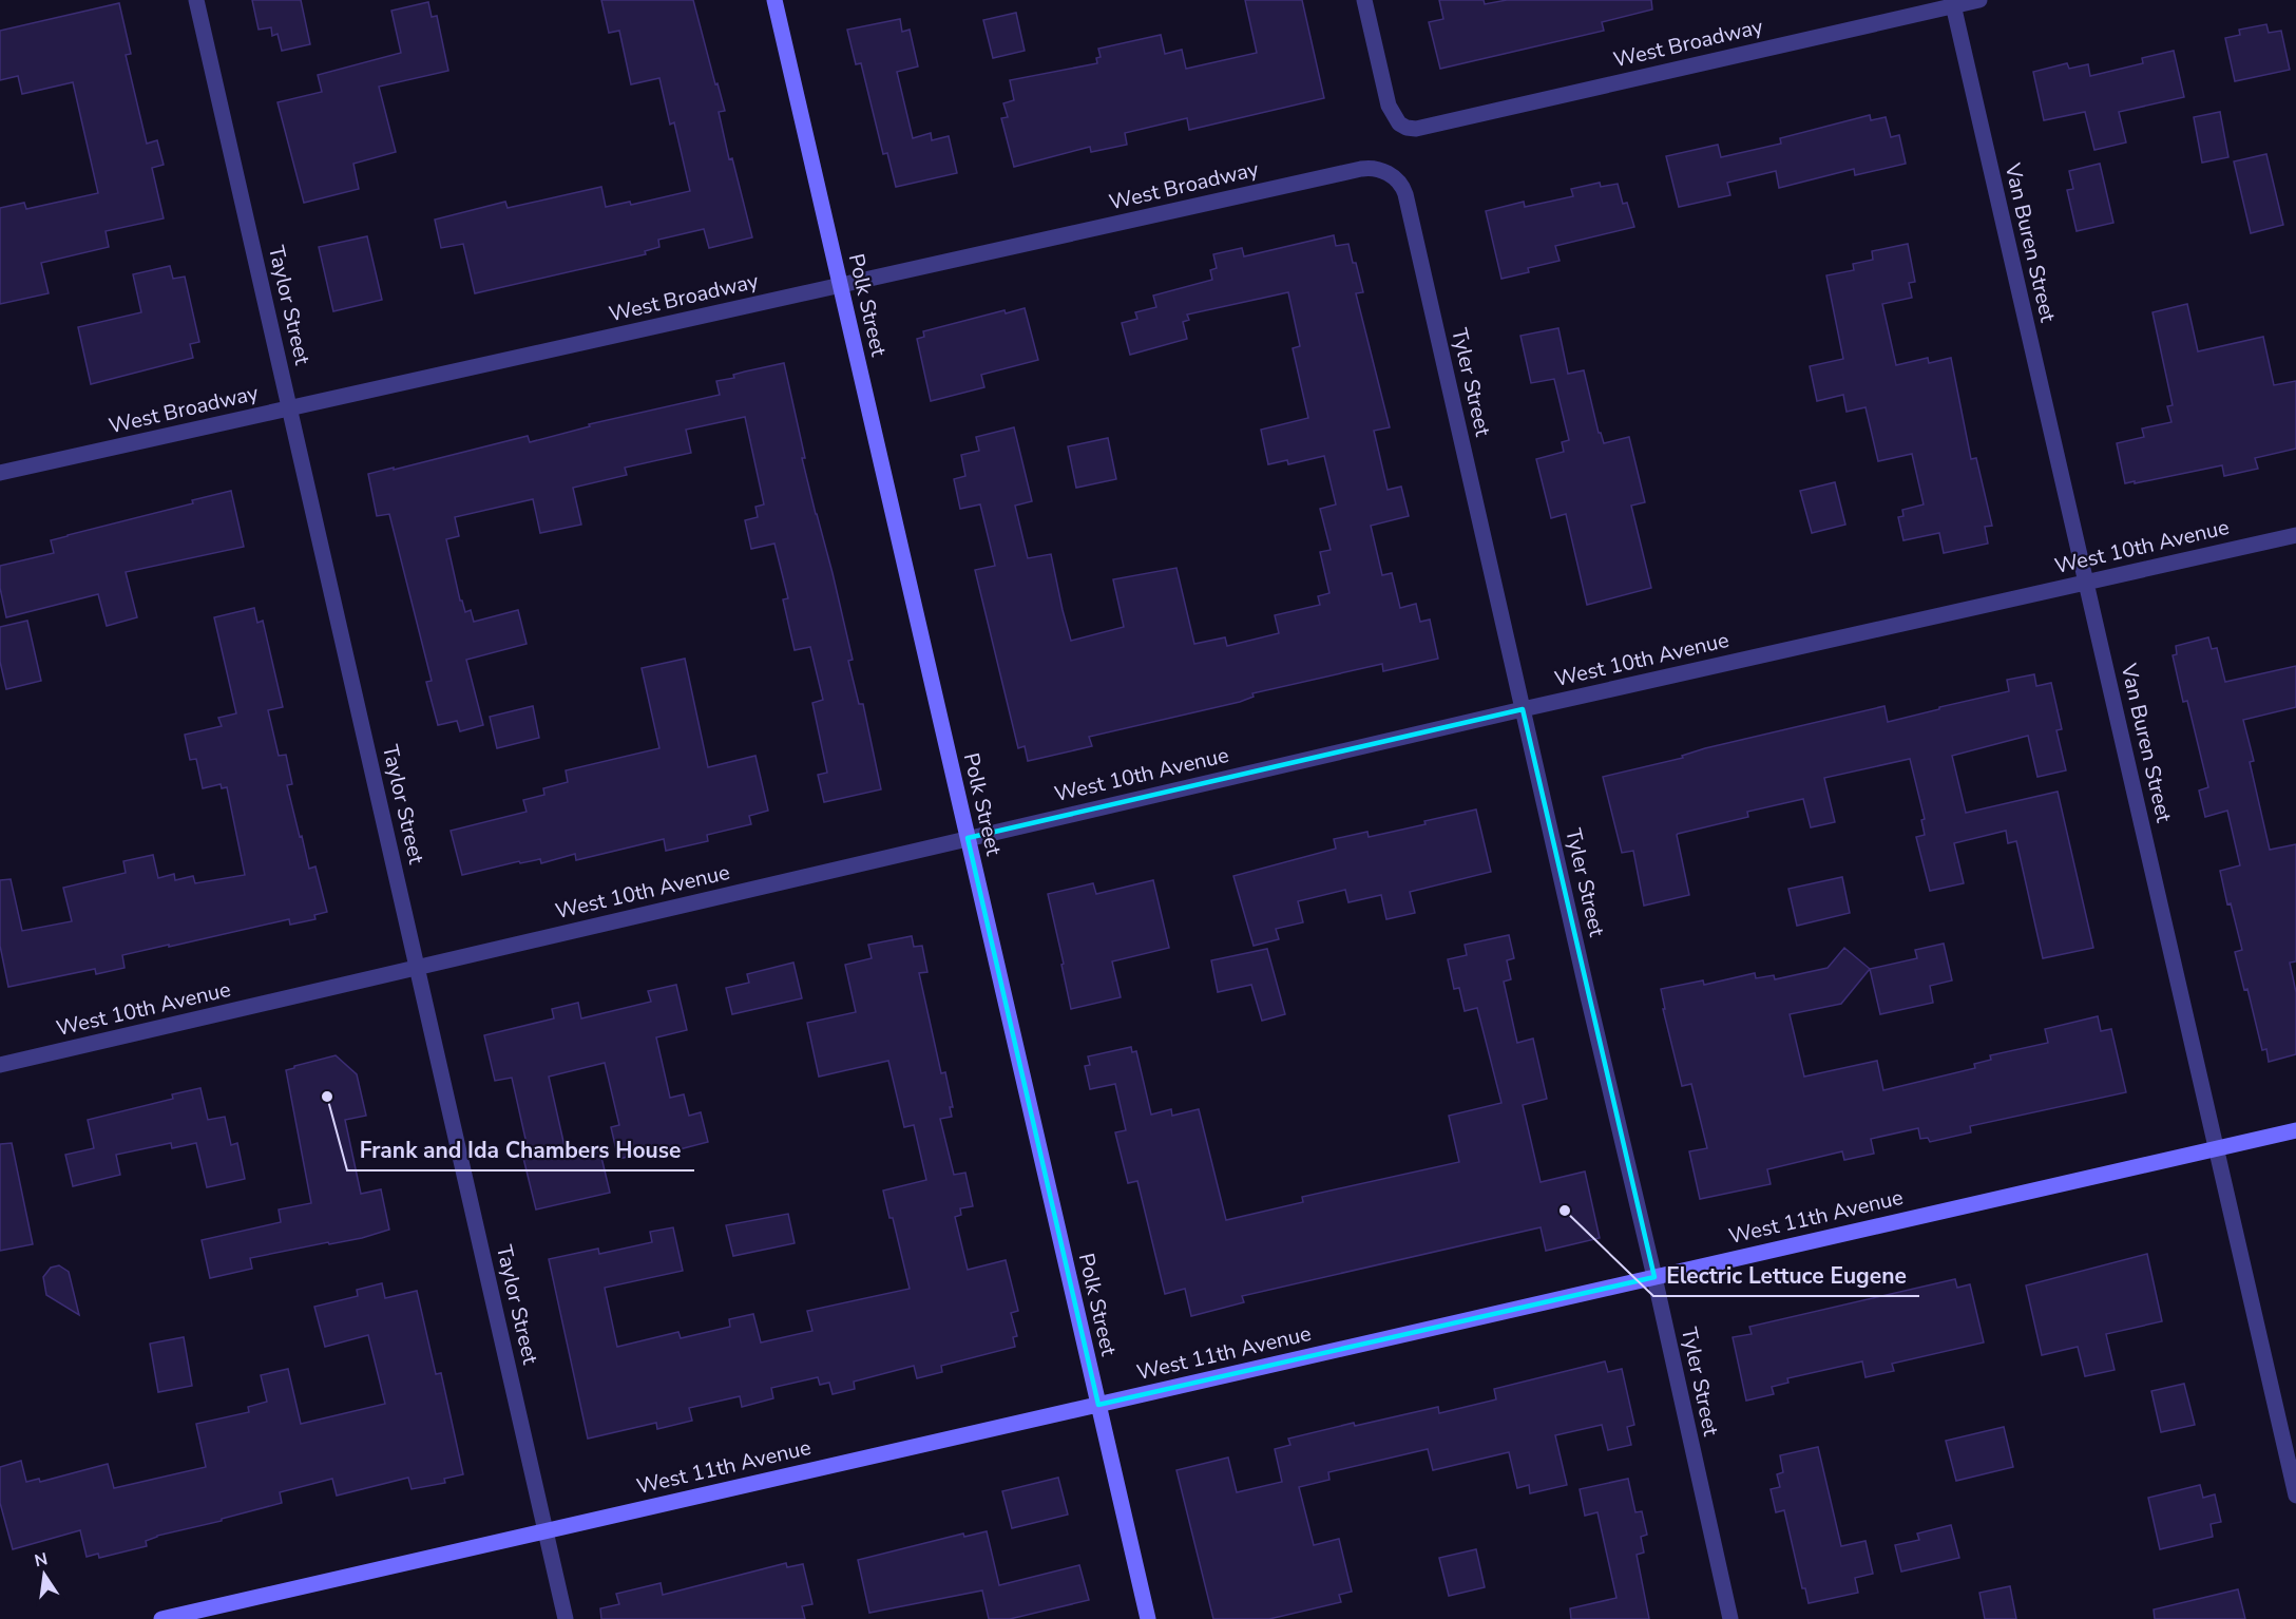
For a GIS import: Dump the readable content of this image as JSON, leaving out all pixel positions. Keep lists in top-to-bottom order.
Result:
{
  "streets": {
    "main road": ["Polk Street", "West 11th Avenue"],
    "street": [
      "West Broadway",
      "Van Buren Street",
      "Taylor Street",
      "Tyler Street",
      "West 10th Avenue"
    ]
  },
  "crossings": [
    ["West Broadway", "Van Buren Street"],
    ["West Broadway", "Taylor Street"],
    ["West Broadway", "Polk Street"],
    ["West Broadway", "Tyler Street"],
    ["Van Buren Street", "West 10th Avenue"],
    ["Van Buren Street", "West 11th Avenue"],
    ["Taylor Street", "West 10th Avenue"],
    ["Taylor Street", "West 11th Avenue"],
    ["Polk Street", "West 10th Avenue"],
    ["Polk Street", "West 11th Avenue"],
    ["Tyler Street", "West 10th Avenue"],
    ["Tyler Street", "West 11th Avenue"]
  ],
  "places": ["Frank and Ida Chambers House", "Electric Lettuce Eugene"],
  "north": "top"
}
